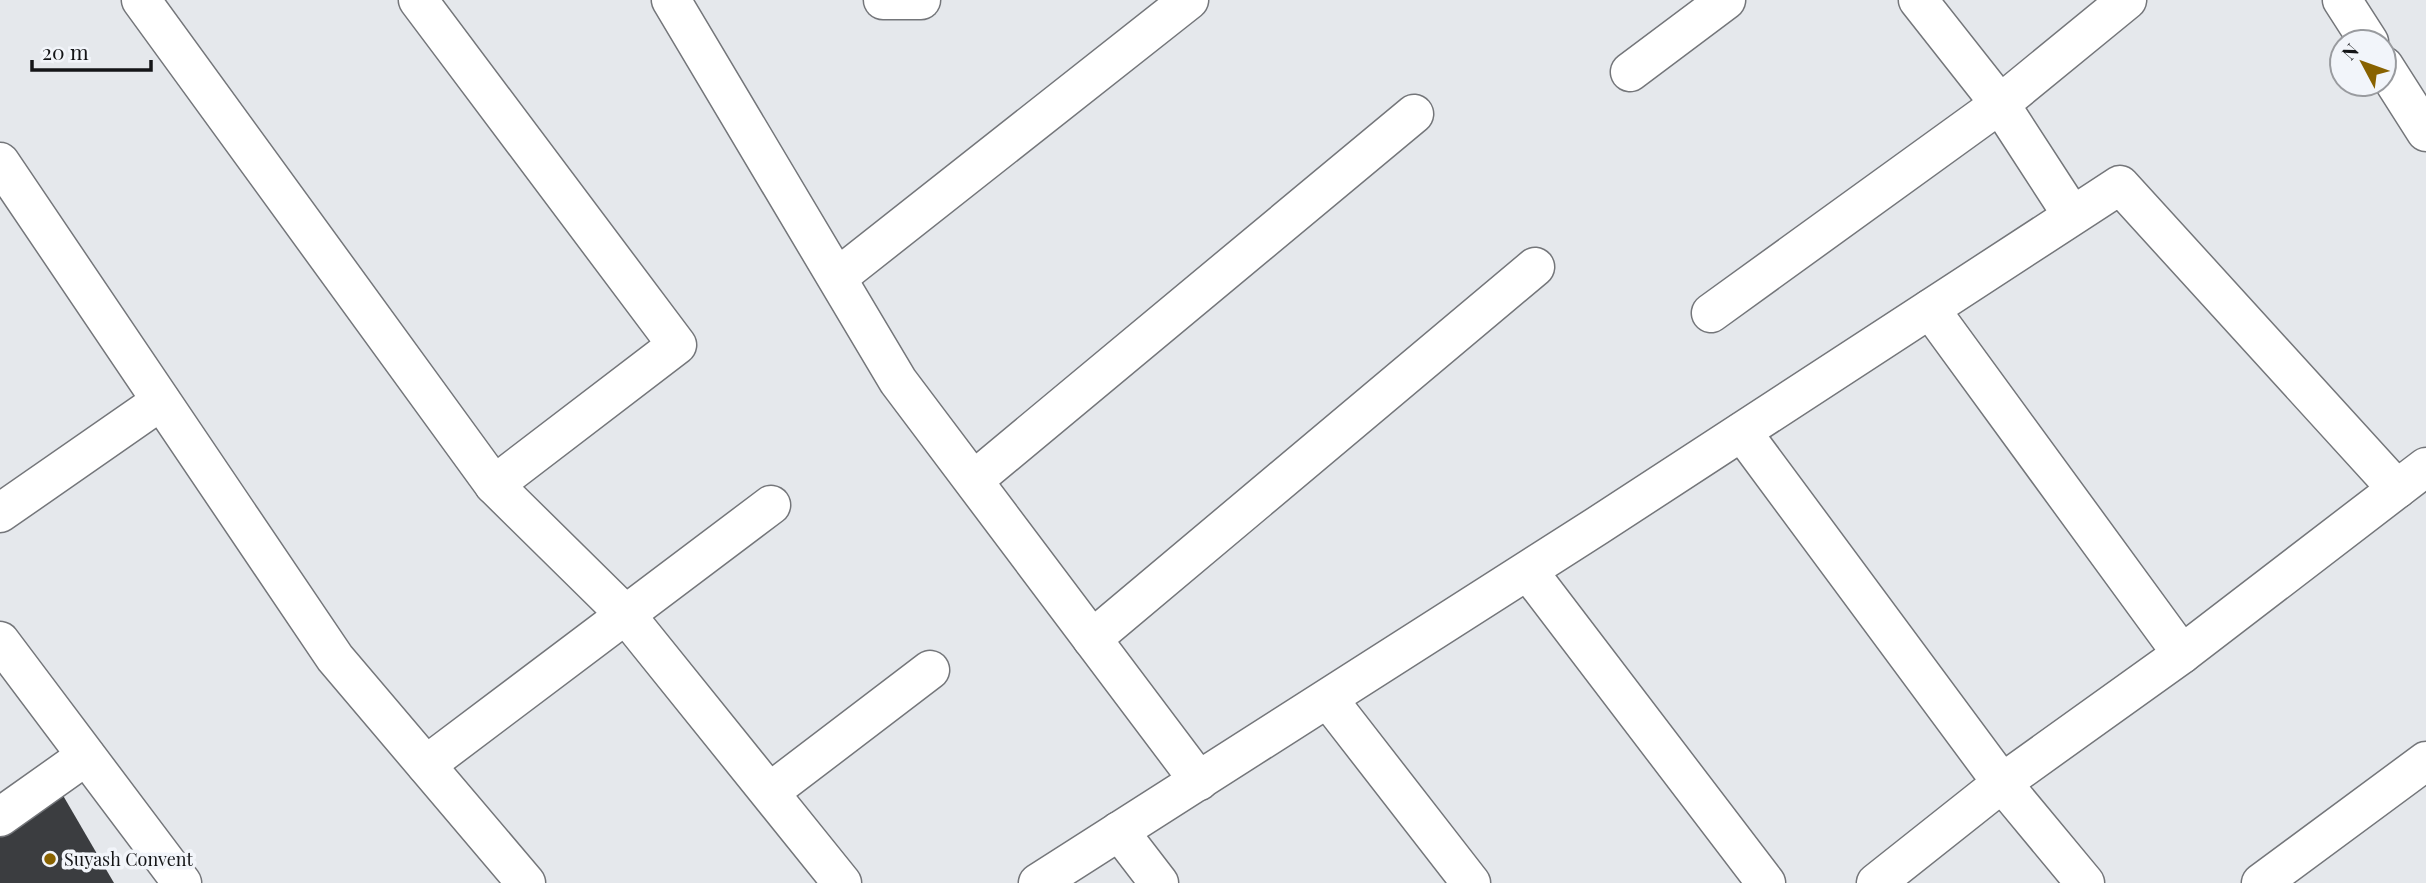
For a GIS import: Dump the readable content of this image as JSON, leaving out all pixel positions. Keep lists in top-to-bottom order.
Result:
{
  "places": ["Suyash Convent"],
  "scale_bar": "20 m",
  "north": "top left"
}
